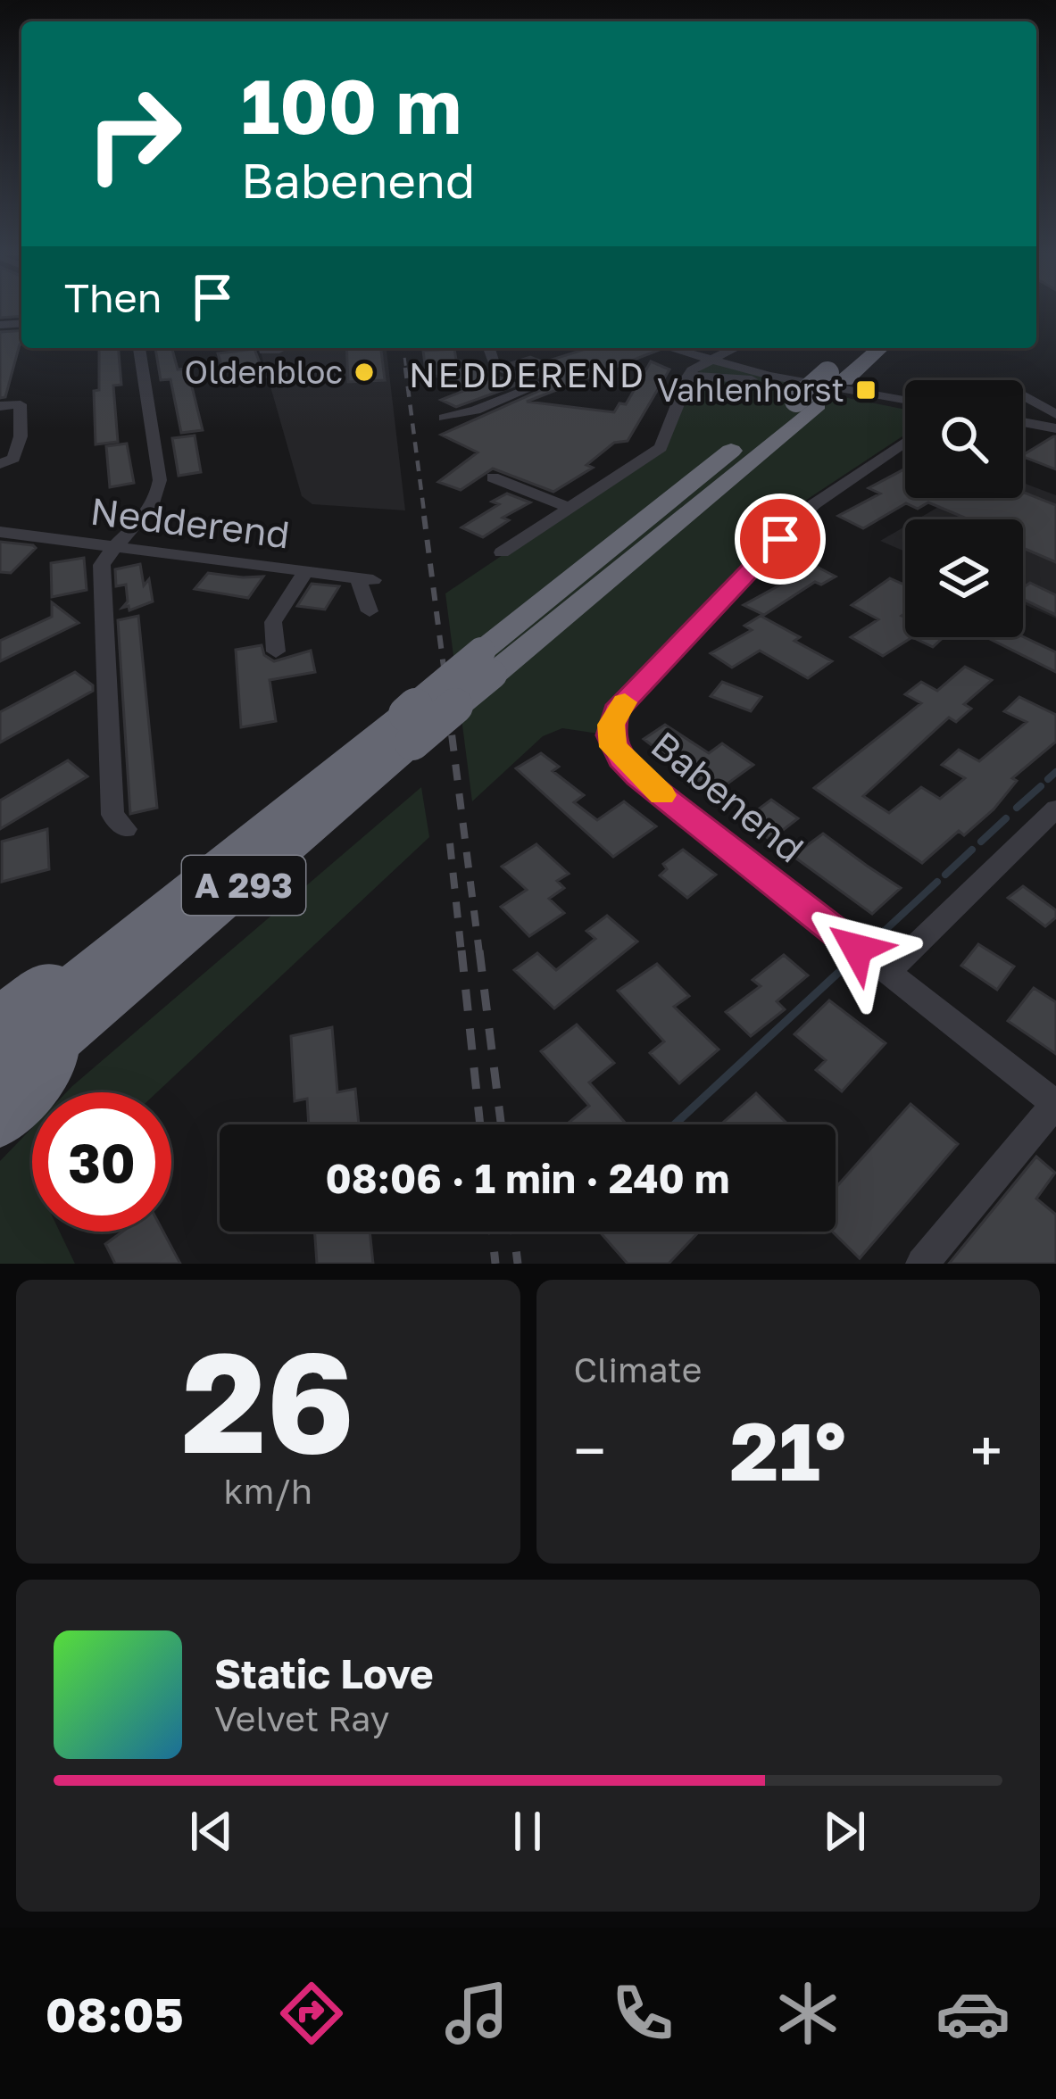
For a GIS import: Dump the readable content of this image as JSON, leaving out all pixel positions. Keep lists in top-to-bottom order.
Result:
{
  "streets": {
    "highway": ["A 293"],
    "street": ["Nedderend", "Babenend"]
  },
  "districts": ["NEDDEREND"],
  "places": {
    "other": ["Oldenbloc"],
    "transit": ["Vahlenhorst"]
  },
  "page": {
    "turn": ["100 m", "Babenend"],
    "then": "Then",
    "limit": "30",
    "trip": "08:06 · 1 min · 240 m",
    "tile": [
      ["26", "km/h"],
      "Climate"
    ],
    "heat": ["−", "21°", "+"],
    "song": ["Static Love", "Velvet Ray"],
    "tabs": "08:05"
  }
}
